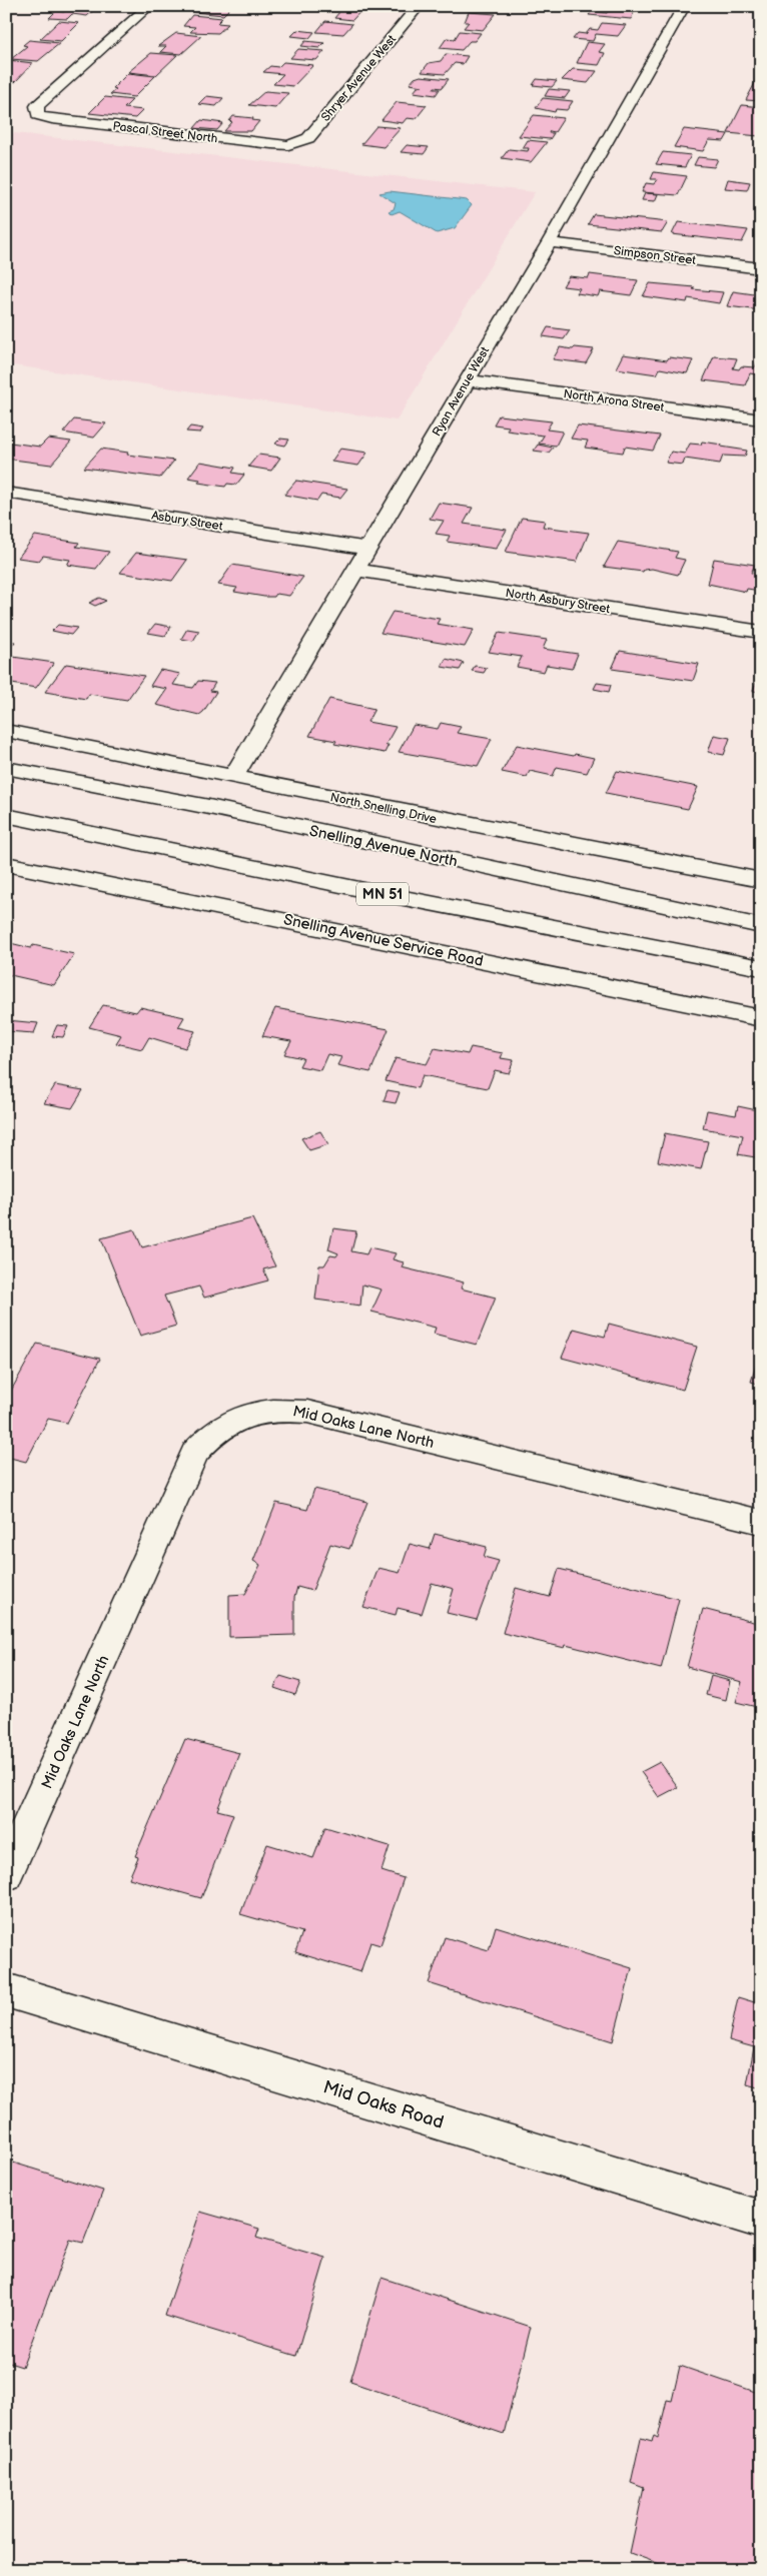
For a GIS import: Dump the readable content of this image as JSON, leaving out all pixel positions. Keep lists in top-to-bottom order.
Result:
{
  "streets": {
    "street": [
      "Shryer Avenue West",
      "Pascal Street North",
      "Simpson Street",
      "Ryan Avenue West",
      "North Arona Street",
      "Asbury Street",
      "North Asbury Street",
      "North Snelling Drive",
      "Snelling Avenue North",
      "MN 51",
      "Snelling Avenue Service Road",
      "Mid Oaks Lane North",
      "Mid Oaks Road"
    ]
  },
  "crossings": [
    ["Shryer Avenue West", "Pascal Street North"],
    ["Simpson Street", "Ryan Avenue West"],
    ["Ryan Avenue West", "North Arona Street"],
    ["Ryan Avenue West", "Asbury Street"],
    ["Ryan Avenue West", "North Asbury Street"],
    ["Ryan Avenue West", "North Snelling Drive"]
  ]
}
